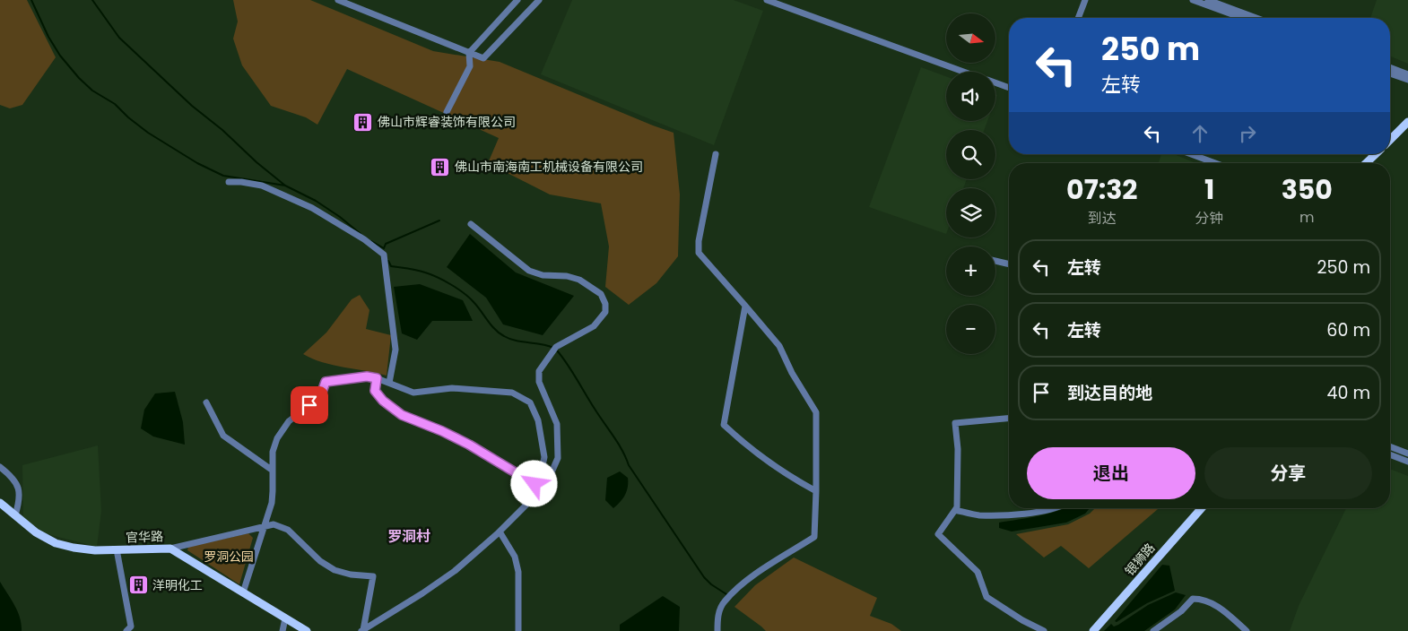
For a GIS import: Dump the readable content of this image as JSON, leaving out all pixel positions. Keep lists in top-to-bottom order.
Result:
{
  "streets": {
    "main road": ["官华路", "银狮路"]
  },
  "districts": ["罗洞村"],
  "parks": ["罗洞公园"],
  "places": {
    "building": ["佛山市辉睿装饰有限公司", "佛山市南海南工机械设备有限公司", "洋明化工"]
  },
  "north": "right",
  "page": {
    "map_buttons": ["+", "−"],
    "turn": ["250 m", "左转"],
    "eta": [
      "07:32",
      "到达",
      "1",
      "分钟",
      "350",
      "m"
    ],
    "list": [
      {
        "name": "左转",
        "value": "250 m"
      },
      {
        "name": "左转",
        "value": "60 m"
      },
      {
        "name": "到达目的地",
        "value": "40 m"
      }
    ],
    "buttons": ["退出", "分享"]
  }
}
